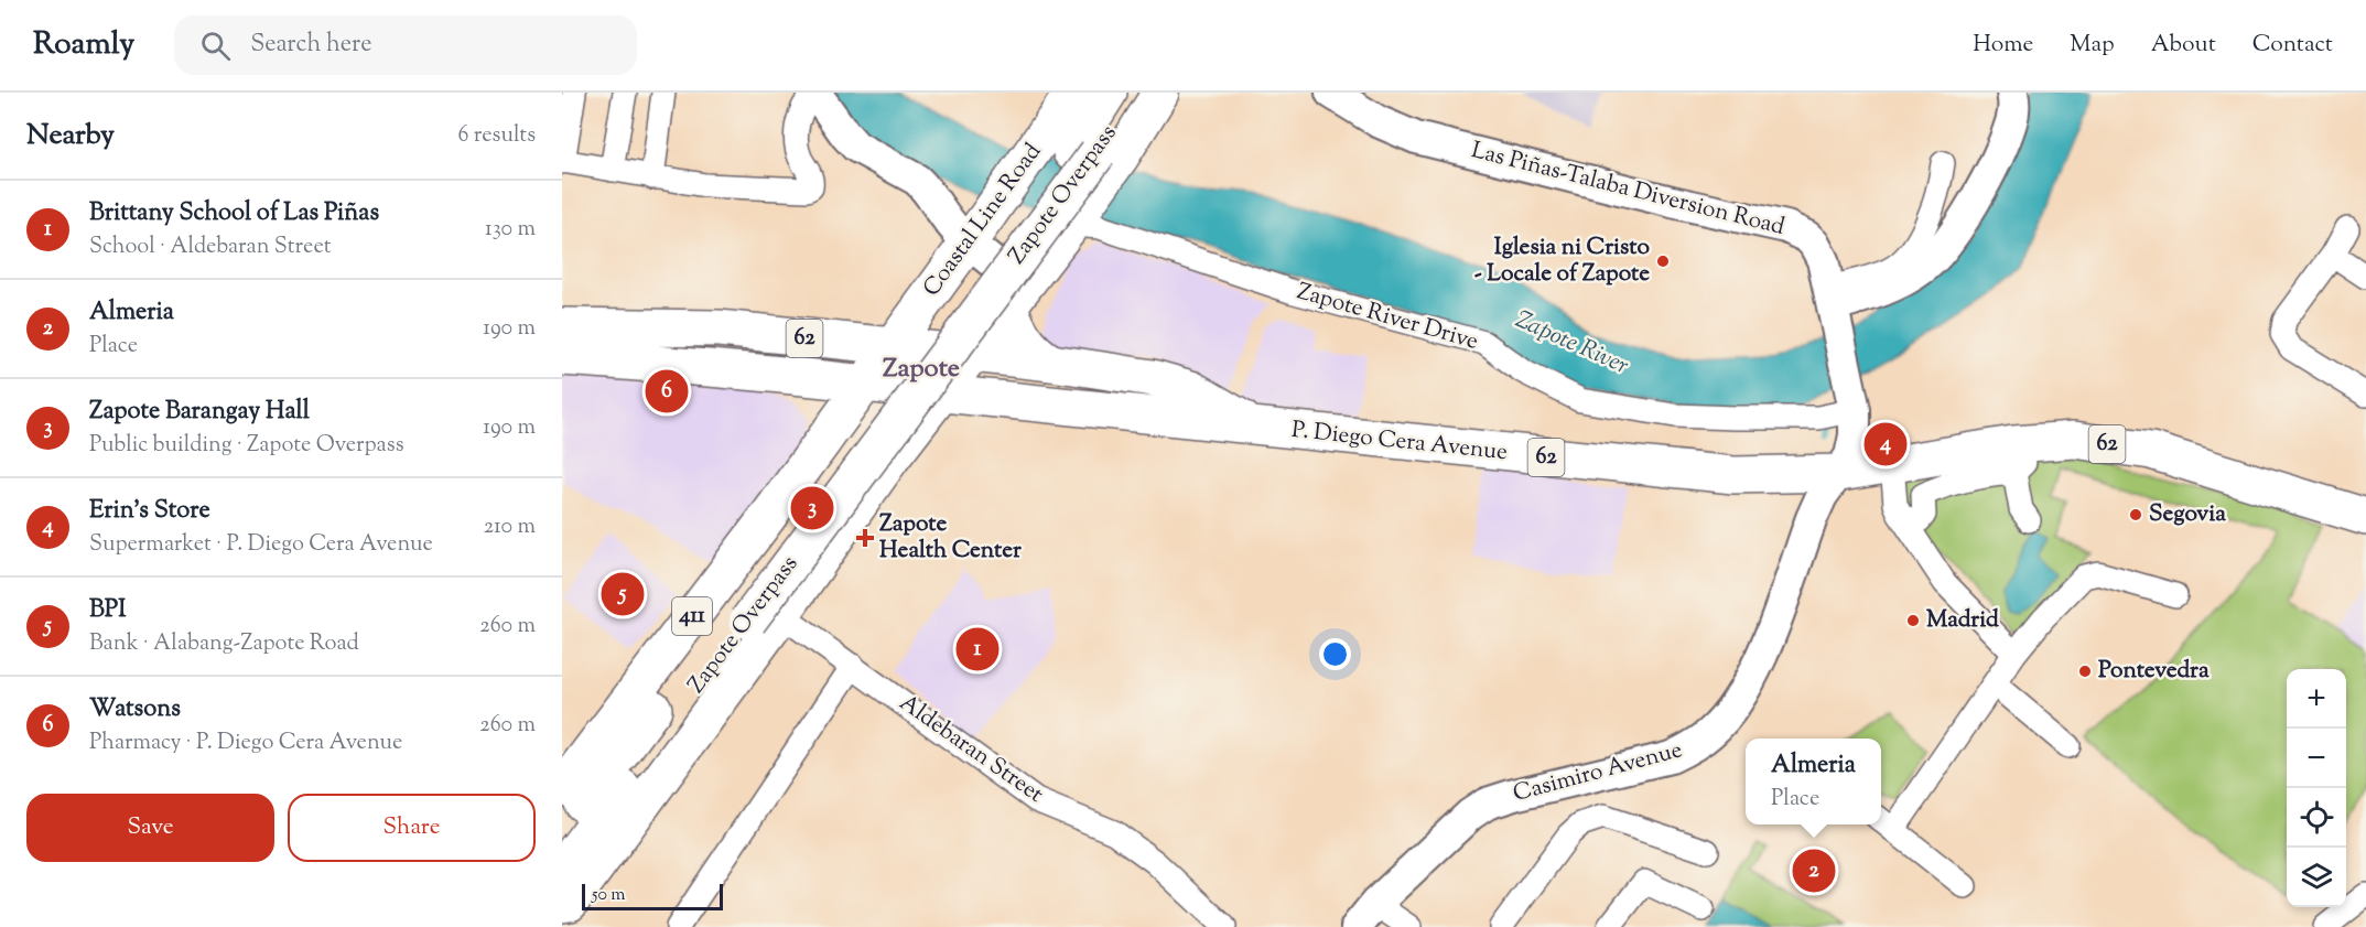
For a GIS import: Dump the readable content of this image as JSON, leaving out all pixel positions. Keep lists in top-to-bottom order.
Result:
{
  "streets": {
    "main road": [
      "Zapote Overpass",
      "Coastal Line Road",
      "62",
      "P. Diego Cera Avenue",
      "411"
    ],
    "street": [
      "Las Piñas-Talaba Diversion Road",
      "Zapote River Drive",
      "Aldebaran Street",
      "Casimiro Avenue"
    ]
  },
  "crossings": [
    ["Las Piñas-Talaba Diversion Road", "Zapote River Drive"],
    ["Las Piñas-Talaba Diversion Road", "P. Diego Cera Avenue"],
    ["Las Piñas-Talaba Diversion Road", "Casimiro Avenue"],
    ["Coastal Line Road", "P. Diego Cera Avenue"],
    ["Coastal Line Road", "411"],
    ["P. Diego Cera Avenue", "411"],
    ["P. Diego Cera Avenue", "Casimiro Avenue"]
  ],
  "districts": ["Zapote"],
  "water": ["Zapote River"],
  "places": {
    "other": [
      "Iglesia ni Cristo - Locale of Zapote",
      "Segovia",
      "Madrid",
      "Pontevedra"
    ],
    "health": ["Zapote Health Center"]
  },
  "scale_bar": "50 m",
  "page": {
    "header": "Roamly",
    "search": "Search here",
    "nav": [
      "Home",
      "Map",
      "About",
      "Contact"
    ],
    "heading": ["Nearby", "6 results"],
    "list": [
      {
        "mark": "1",
        "name": "Brittany School of Las Piñas",
        "note": "School · Aldebaran Street",
        "value": "130 m"
      },
      {
        "mark": "2",
        "name": "Almeria",
        "note": "Place",
        "value": "190 m"
      },
      {
        "mark": "3",
        "name": "Zapote Barangay Hall",
        "note": "Public building · Zapote Overpass",
        "value": "190 m"
      },
      {
        "mark": "4",
        "name": "Erin's Store",
        "note": "Supermarket · P. Diego Cera Avenue",
        "value": "210 m"
      },
      {
        "mark": "5",
        "name": "BPI",
        "note": "Bank · Alabang-Zapote Road",
        "value": "260 m"
      },
      {
        "mark": "6",
        "name": "Watsons",
        "note": "Pharmacy · P. Diego Cera Avenue",
        "value": "260 m"
      }
    ],
    "pins": [
      "6",
      "4",
      "3",
      "5",
      "1",
      "2"
    ],
    "map_buttons": ["+", "−"],
    "popup": ["Almeria", "Place"],
    "buttons": ["Save", "Share"],
    "scale": "50 m"
  }
}
